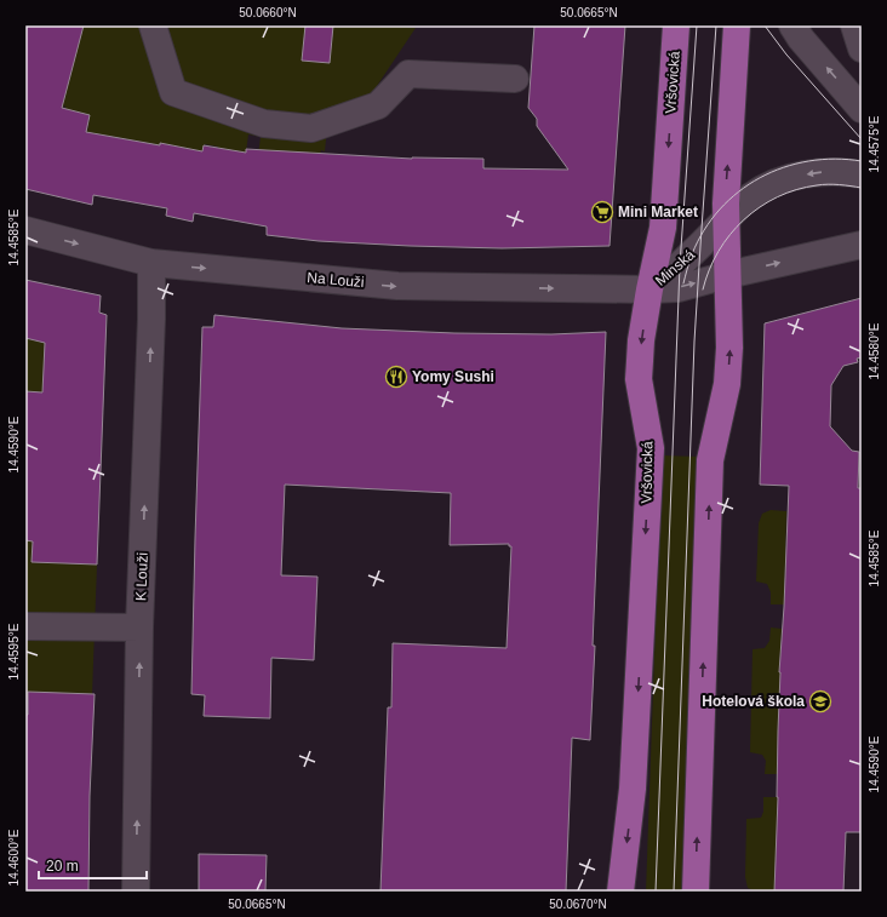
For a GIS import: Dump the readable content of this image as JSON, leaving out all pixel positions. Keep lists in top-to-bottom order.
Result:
{
  "streets": {
    "main road": ["Vršovická"],
    "street": ["Minská", "Na Louži", "K Louži"]
  },
  "crossings": [
    ["Vršovická", "Minská"],
    ["Vršovická", "Na Louži"],
    ["Minská", "Na Louži"],
    ["Na Louži", "K Louži"]
  ],
  "one_way": ["Na Louži", "K Louži"],
  "places": {
    "supermarket": ["Mini Market"],
    "restaurant": ["Yomy Sushi"],
    "school or university": ["Hotelová škola"]
  },
  "scale_bar": "20 m",
  "coordinates": [
    "50.0660°N",
    "50.0665°N",
    "14.4575°E",
    "14.4585°E",
    "14.4580°E",
    "14.4590°E",
    "14.4595°E",
    "14.4600°E",
    "50.0670°N"
  ]
}
